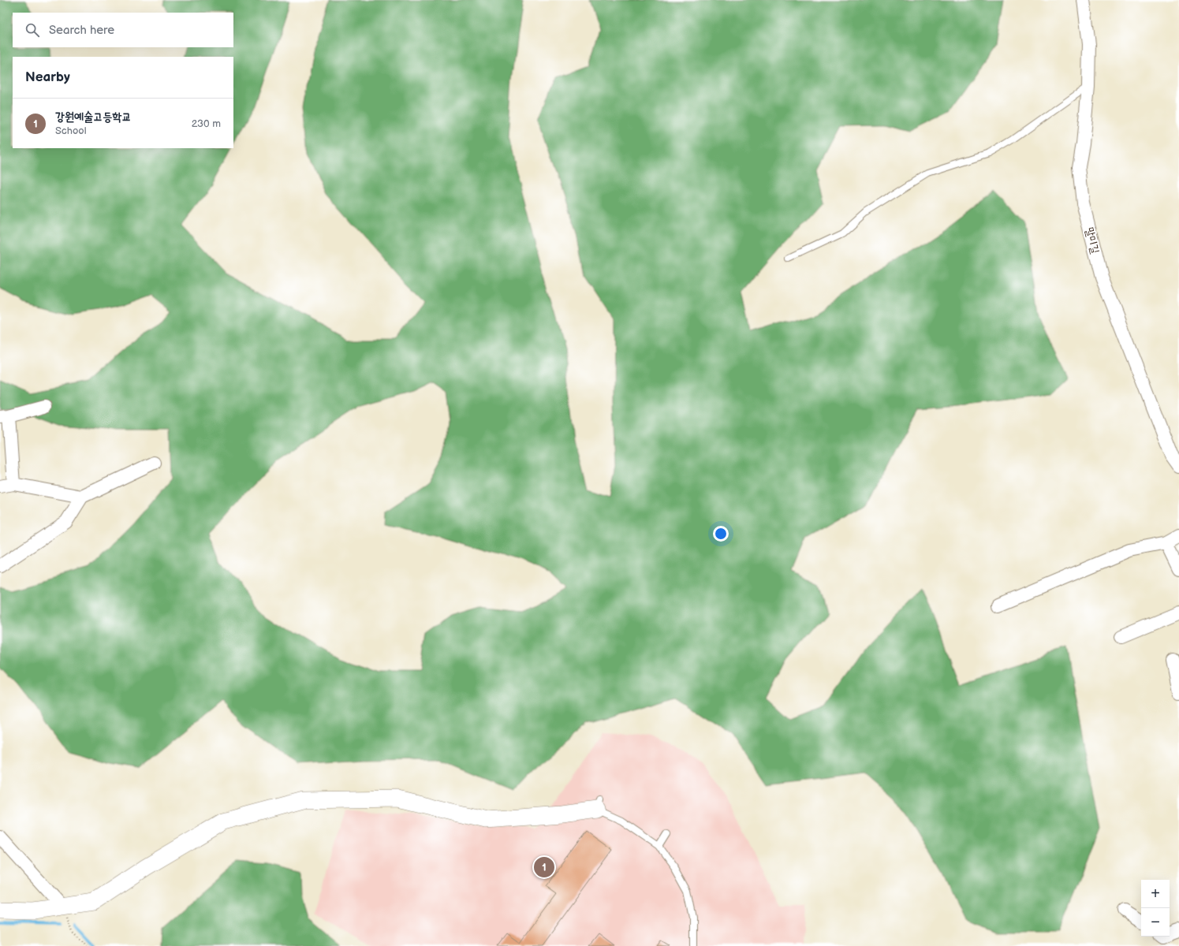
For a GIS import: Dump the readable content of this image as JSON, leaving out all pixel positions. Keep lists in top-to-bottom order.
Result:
{
  "streets": {
    "street": ["말미길"]
  },
  "page": {
    "search": "Search here",
    "heading": "Nearby",
    "list": [
      {
        "mark": "1",
        "name": "강원예술고등학교",
        "note": "School",
        "value": "230 m"
      }
    ],
    "pins": "1",
    "map_buttons": ["+", "−"]
  }
}
